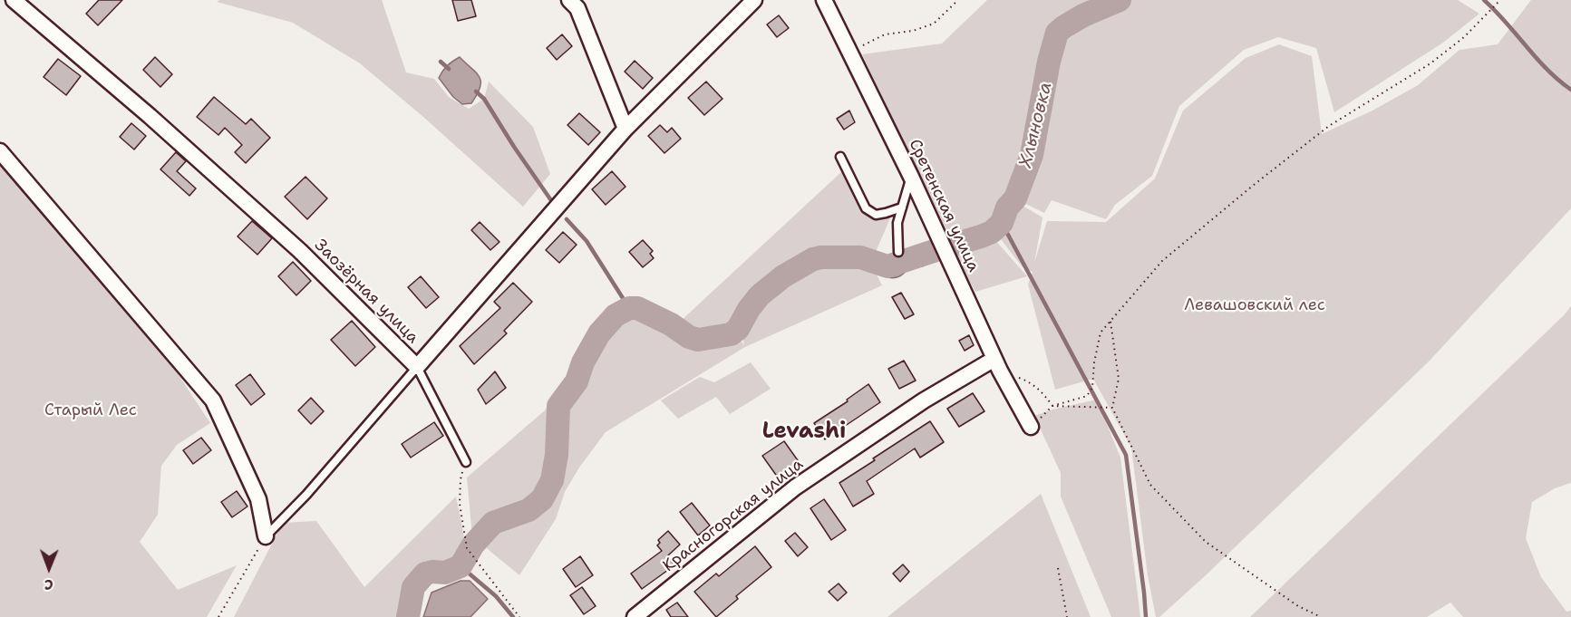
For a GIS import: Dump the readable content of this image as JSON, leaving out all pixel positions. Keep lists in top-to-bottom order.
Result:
{
  "streets": {
    "street": ["Сретенская улица", "Заозёрная улица", "Красногорская улица"]
  },
  "crossings": [
    ["Сретенская улица", "Красногорская улица"]
  ],
  "districts": ["Levashi"],
  "water": ["Хлыновка"],
  "parks": ["Левашовский лес", "Старый Лес"],
  "north": "bottom"
}
